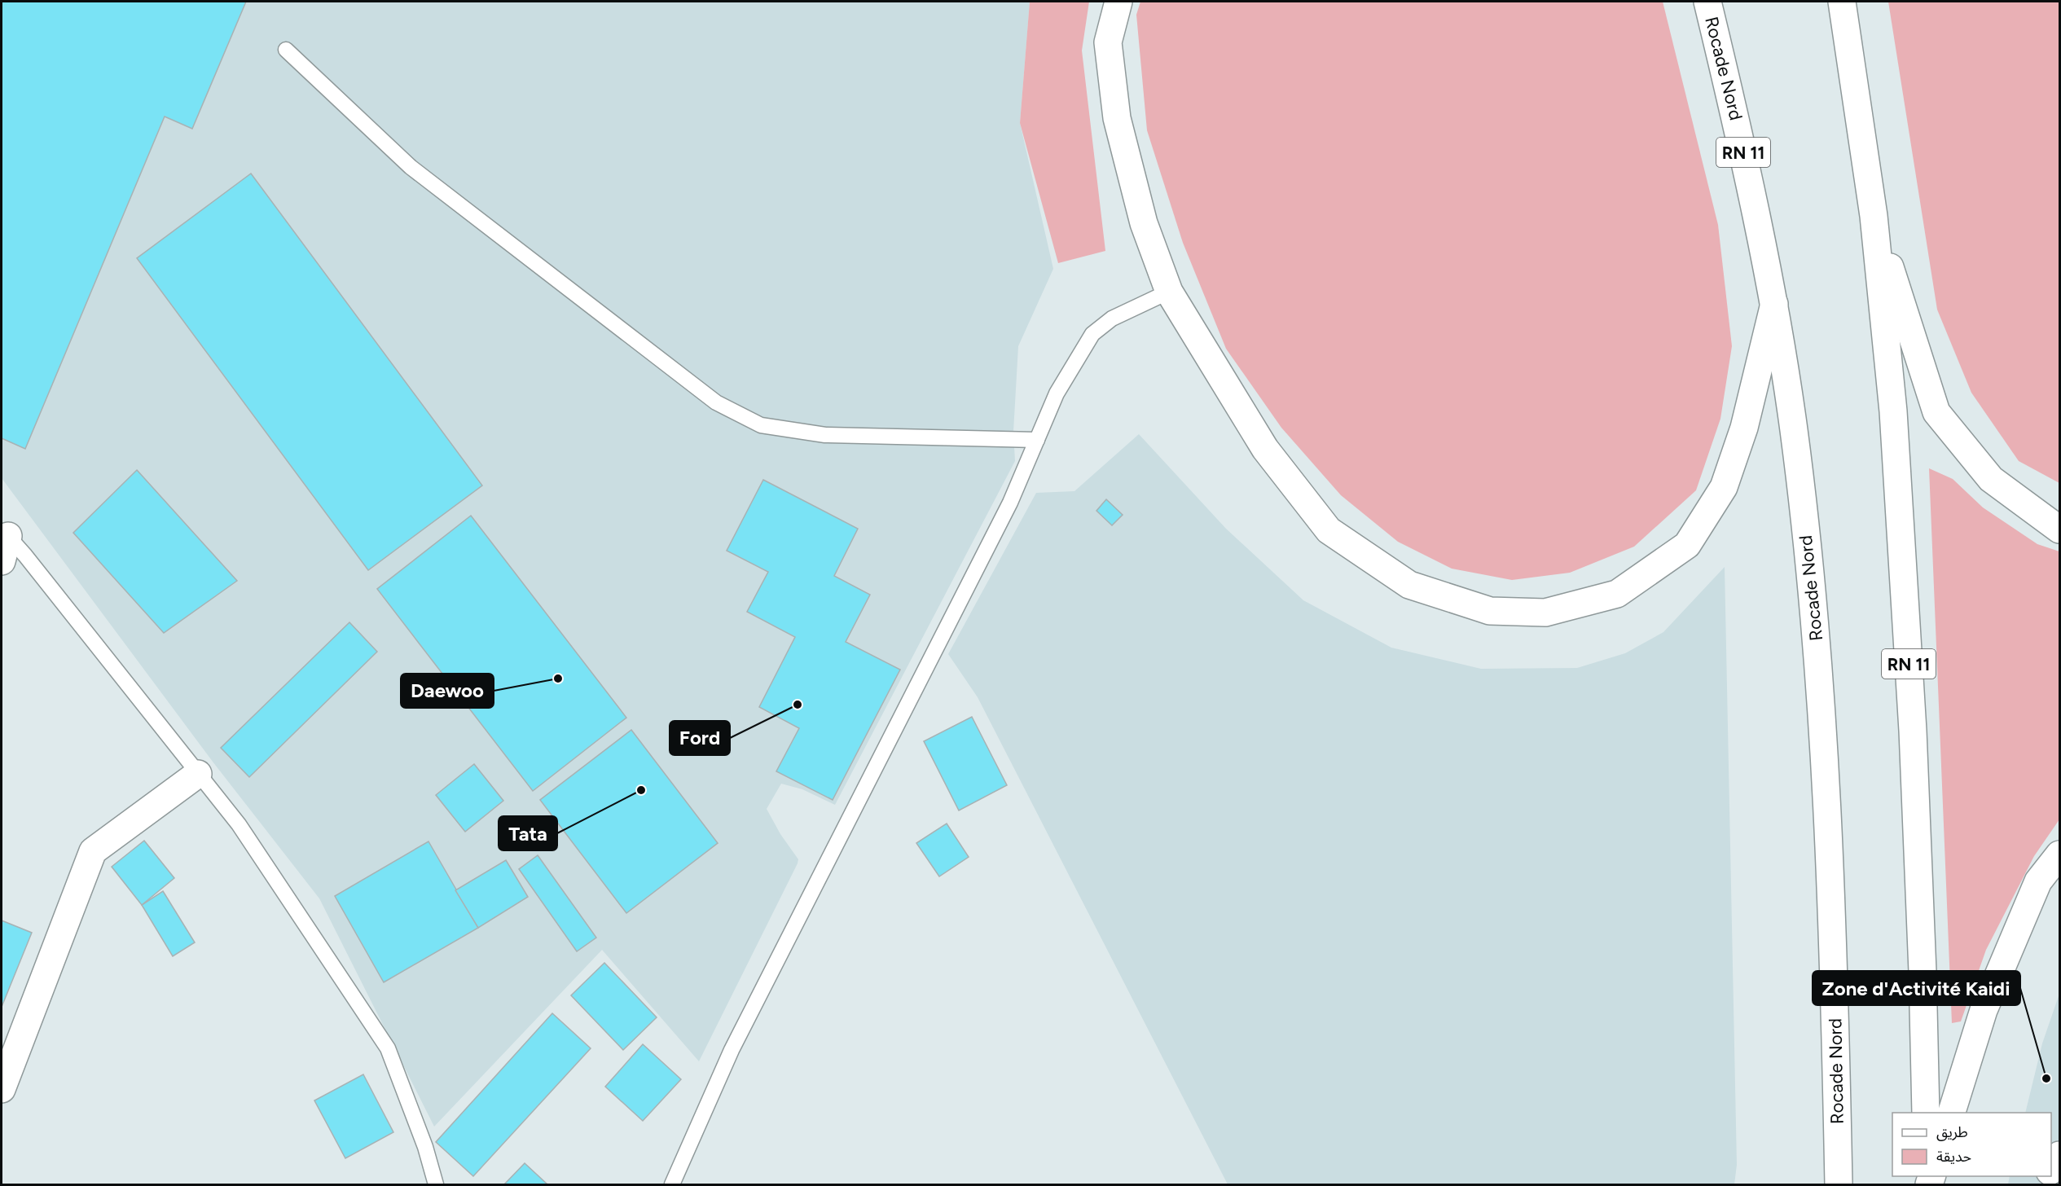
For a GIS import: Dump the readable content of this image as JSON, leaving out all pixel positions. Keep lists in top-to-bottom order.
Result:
{
  "streets": {
    "main road": ["Rocade Nord", "RN 11"]
  },
  "places": [
    "Daewoo",
    "Ford",
    "Tata",
    "Zone d'Activité Kaidi"
  ],
  "legend": ["طريق", "حديقة"]
}
